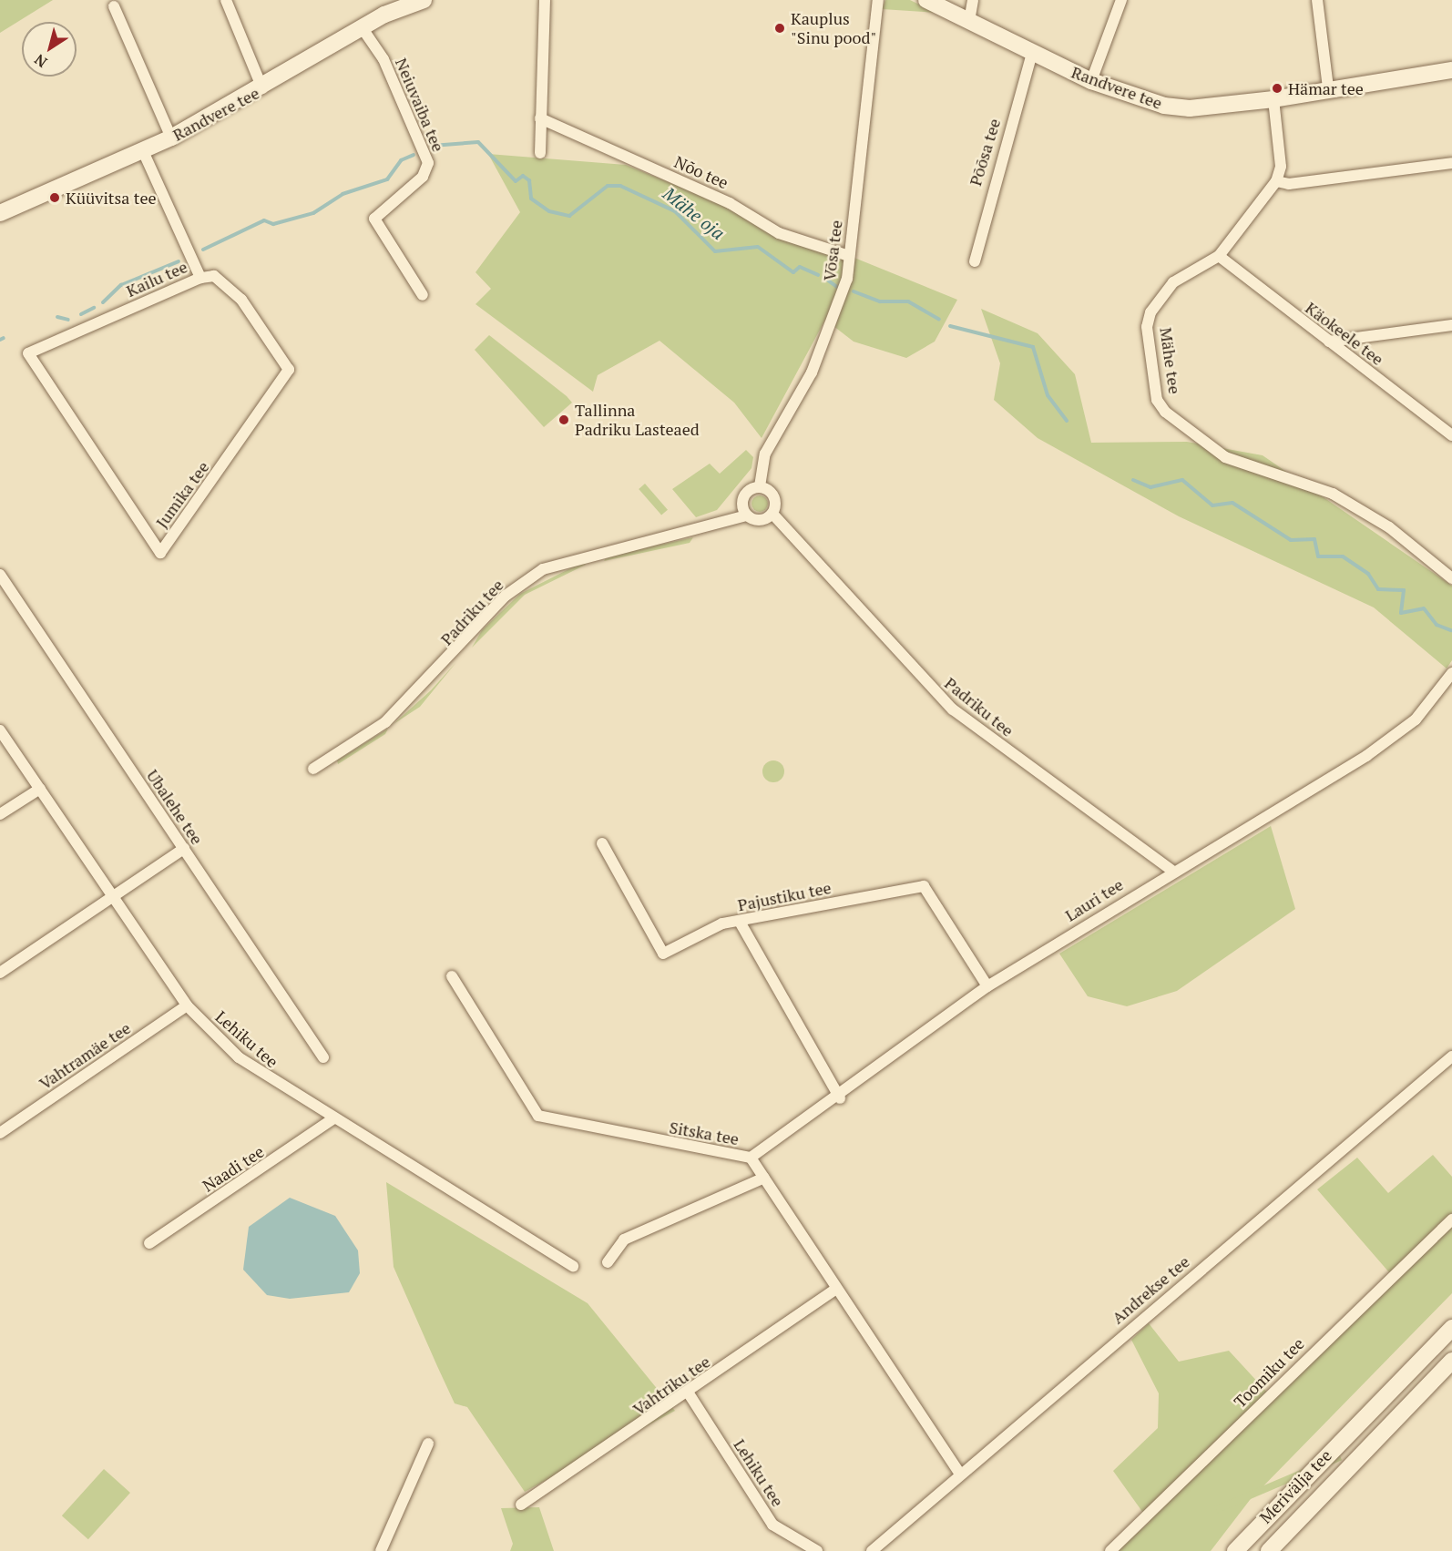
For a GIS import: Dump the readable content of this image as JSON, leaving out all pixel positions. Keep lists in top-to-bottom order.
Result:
{
  "streets": {
    "main road": ["Randvere tee", "Merivälja tee"],
    "street": [
      "Neiuvaiba tee",
      "Põõsa tee",
      "Nõo tee",
      "Võsa tee",
      "Kailu tee",
      "Käokeele tee",
      "Mähe tee",
      "Jumika tee",
      "Padriku tee",
      "Ubalehe tee",
      "Pajustiku tee",
      "Lauri tee",
      "Lehiku tee",
      "Vahtramäe tee",
      "Sitska tee",
      "Naadi tee",
      "Andrekse tee",
      "Toomiku tee",
      "Vahtriku tee"
    ]
  },
  "crossings": [
    ["Randvere tee", "Neiuvaiba tee"],
    ["Randvere tee", "Põõsa tee"],
    ["Randvere tee", "Kailu tee"],
    ["Nõo tee", "Võsa tee"],
    ["Võsa tee", "Padriku tee"],
    ["Kailu tee", "Jumika tee"],
    ["Käokeele tee", "Mähe tee"],
    ["Padriku tee", "Lauri tee"],
    ["Pajustiku tee", "Lauri tee"],
    ["Lauri tee", "Sitska tee"],
    ["Lehiku tee", "Vahtramäe tee"],
    ["Lehiku tee", "Naadi tee"],
    ["Lehiku tee", "Vahtriku tee"],
    ["Sitska tee", "Andrekse tee"],
    ["Sitska tee", "Vahtriku tee"]
  ],
  "water": ["Mähe oja"],
  "places": [
    "Kauplus \"Sinu pood\"",
    "Hämar tee",
    "Küüvitsa tee",
    "Tallinna Padriku Lasteaed"
  ],
  "north": "bottom left"
}
